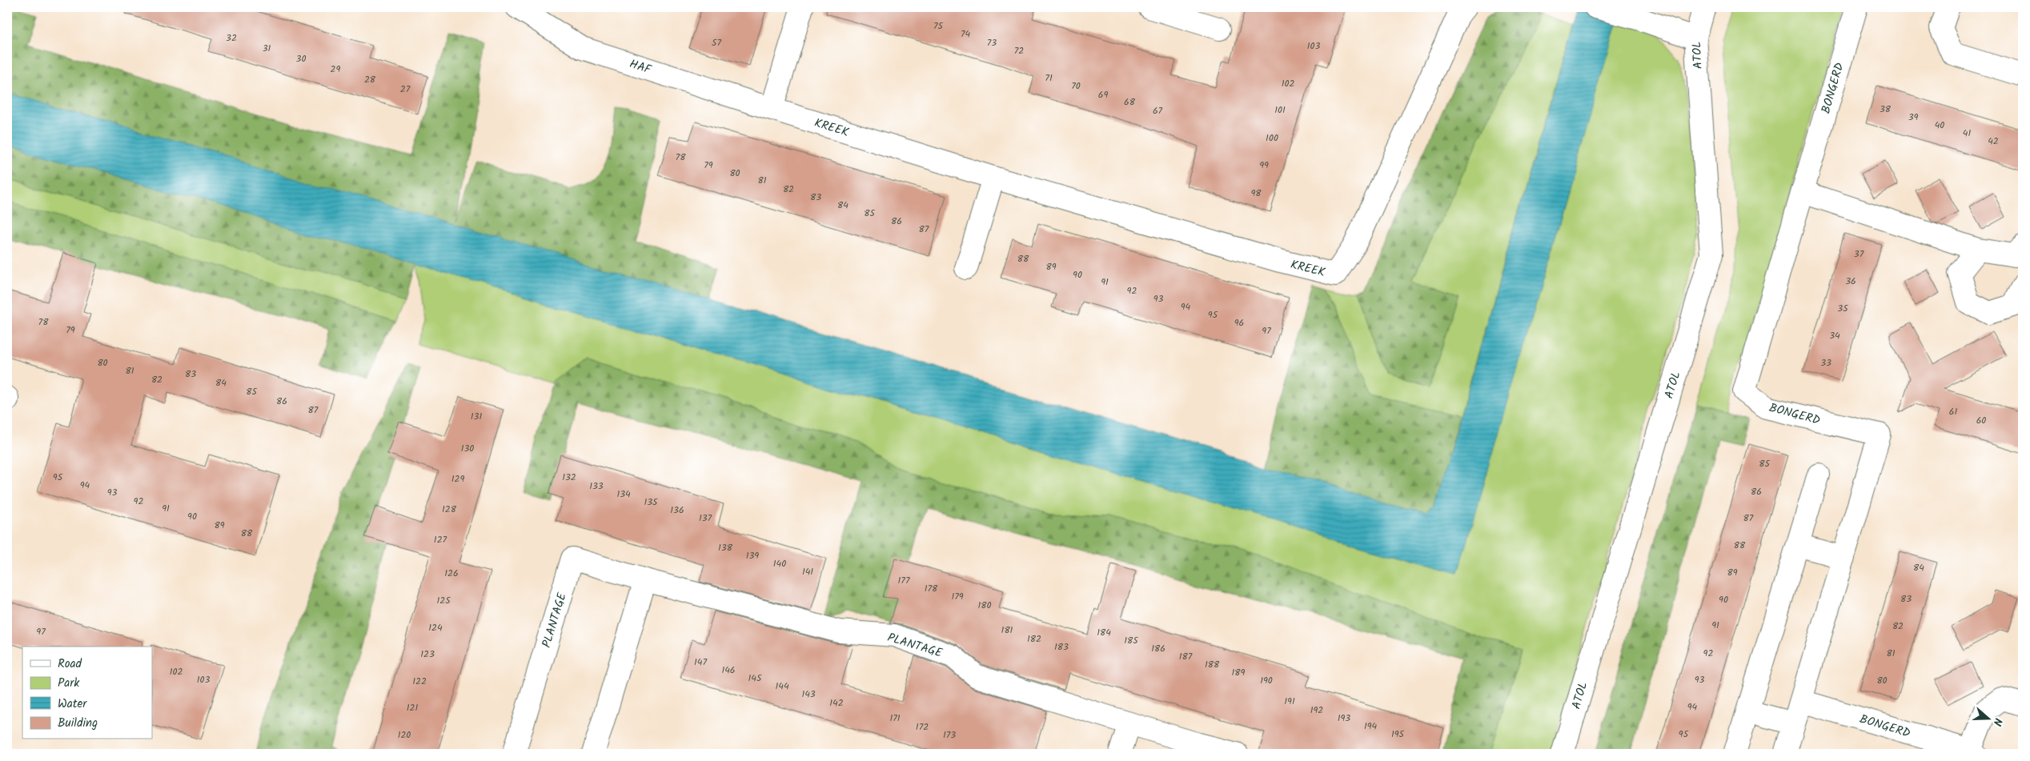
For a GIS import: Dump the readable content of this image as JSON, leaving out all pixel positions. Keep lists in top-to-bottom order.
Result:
{
  "streets": {
    "street": [
      "ATOL",
      "HAF",
      "BONGERD",
      "KREEK",
      "PLANTAGE"
    ]
  },
  "crossings": [
    ["HAF", "KREEK"]
  ],
  "house_numbers": [
    "75",
    "74",
    "32",
    "57",
    "73",
    "103",
    "31",
    "72",
    "30",
    "29",
    "71",
    "28",
    "102",
    "70",
    "27",
    "69",
    "68",
    "38",
    "101",
    "67",
    "39",
    "40",
    "41",
    "100",
    "42",
    "78",
    "79",
    "99",
    "80",
    "81",
    "82",
    "98",
    "83",
    "84",
    "85",
    "86",
    "87",
    "37",
    "88",
    "89",
    "90",
    "36",
    "91",
    "92",
    "93",
    "94",
    "35",
    "95",
    "78",
    "96",
    "79",
    "97",
    "34",
    "80",
    "33",
    "81",
    "83",
    "82",
    "84",
    "85",
    "86",
    "87",
    "61",
    "131",
    "60",
    "130",
    "85",
    "95",
    "132",
    "129",
    "94",
    "133",
    "86",
    "93",
    "134",
    "92",
    "135",
    "91",
    "128",
    "136",
    "90",
    "137",
    "87",
    "89",
    "88",
    "127",
    "88",
    "138",
    "139",
    "140",
    "84",
    "141",
    "89",
    "126",
    "177",
    "178",
    "179",
    "83",
    "90",
    "125",
    "180",
    "91",
    "82",
    "124",
    "181",
    "97",
    "184",
    "182",
    "185",
    "183",
    "186",
    "92",
    "81",
    "123",
    "187",
    "147",
    "188",
    "146",
    "102",
    "189",
    "145",
    "103",
    "93",
    "190",
    "80",
    "122",
    "144",
    "143",
    "191",
    "142",
    "94",
    "121",
    "192",
    "171",
    "193",
    "194",
    "172",
    "195",
    "95",
    "120",
    "173"
  ],
  "legend": [
    "Road",
    "Park",
    "Water",
    "Building"
  ],
  "north": "right"
}
